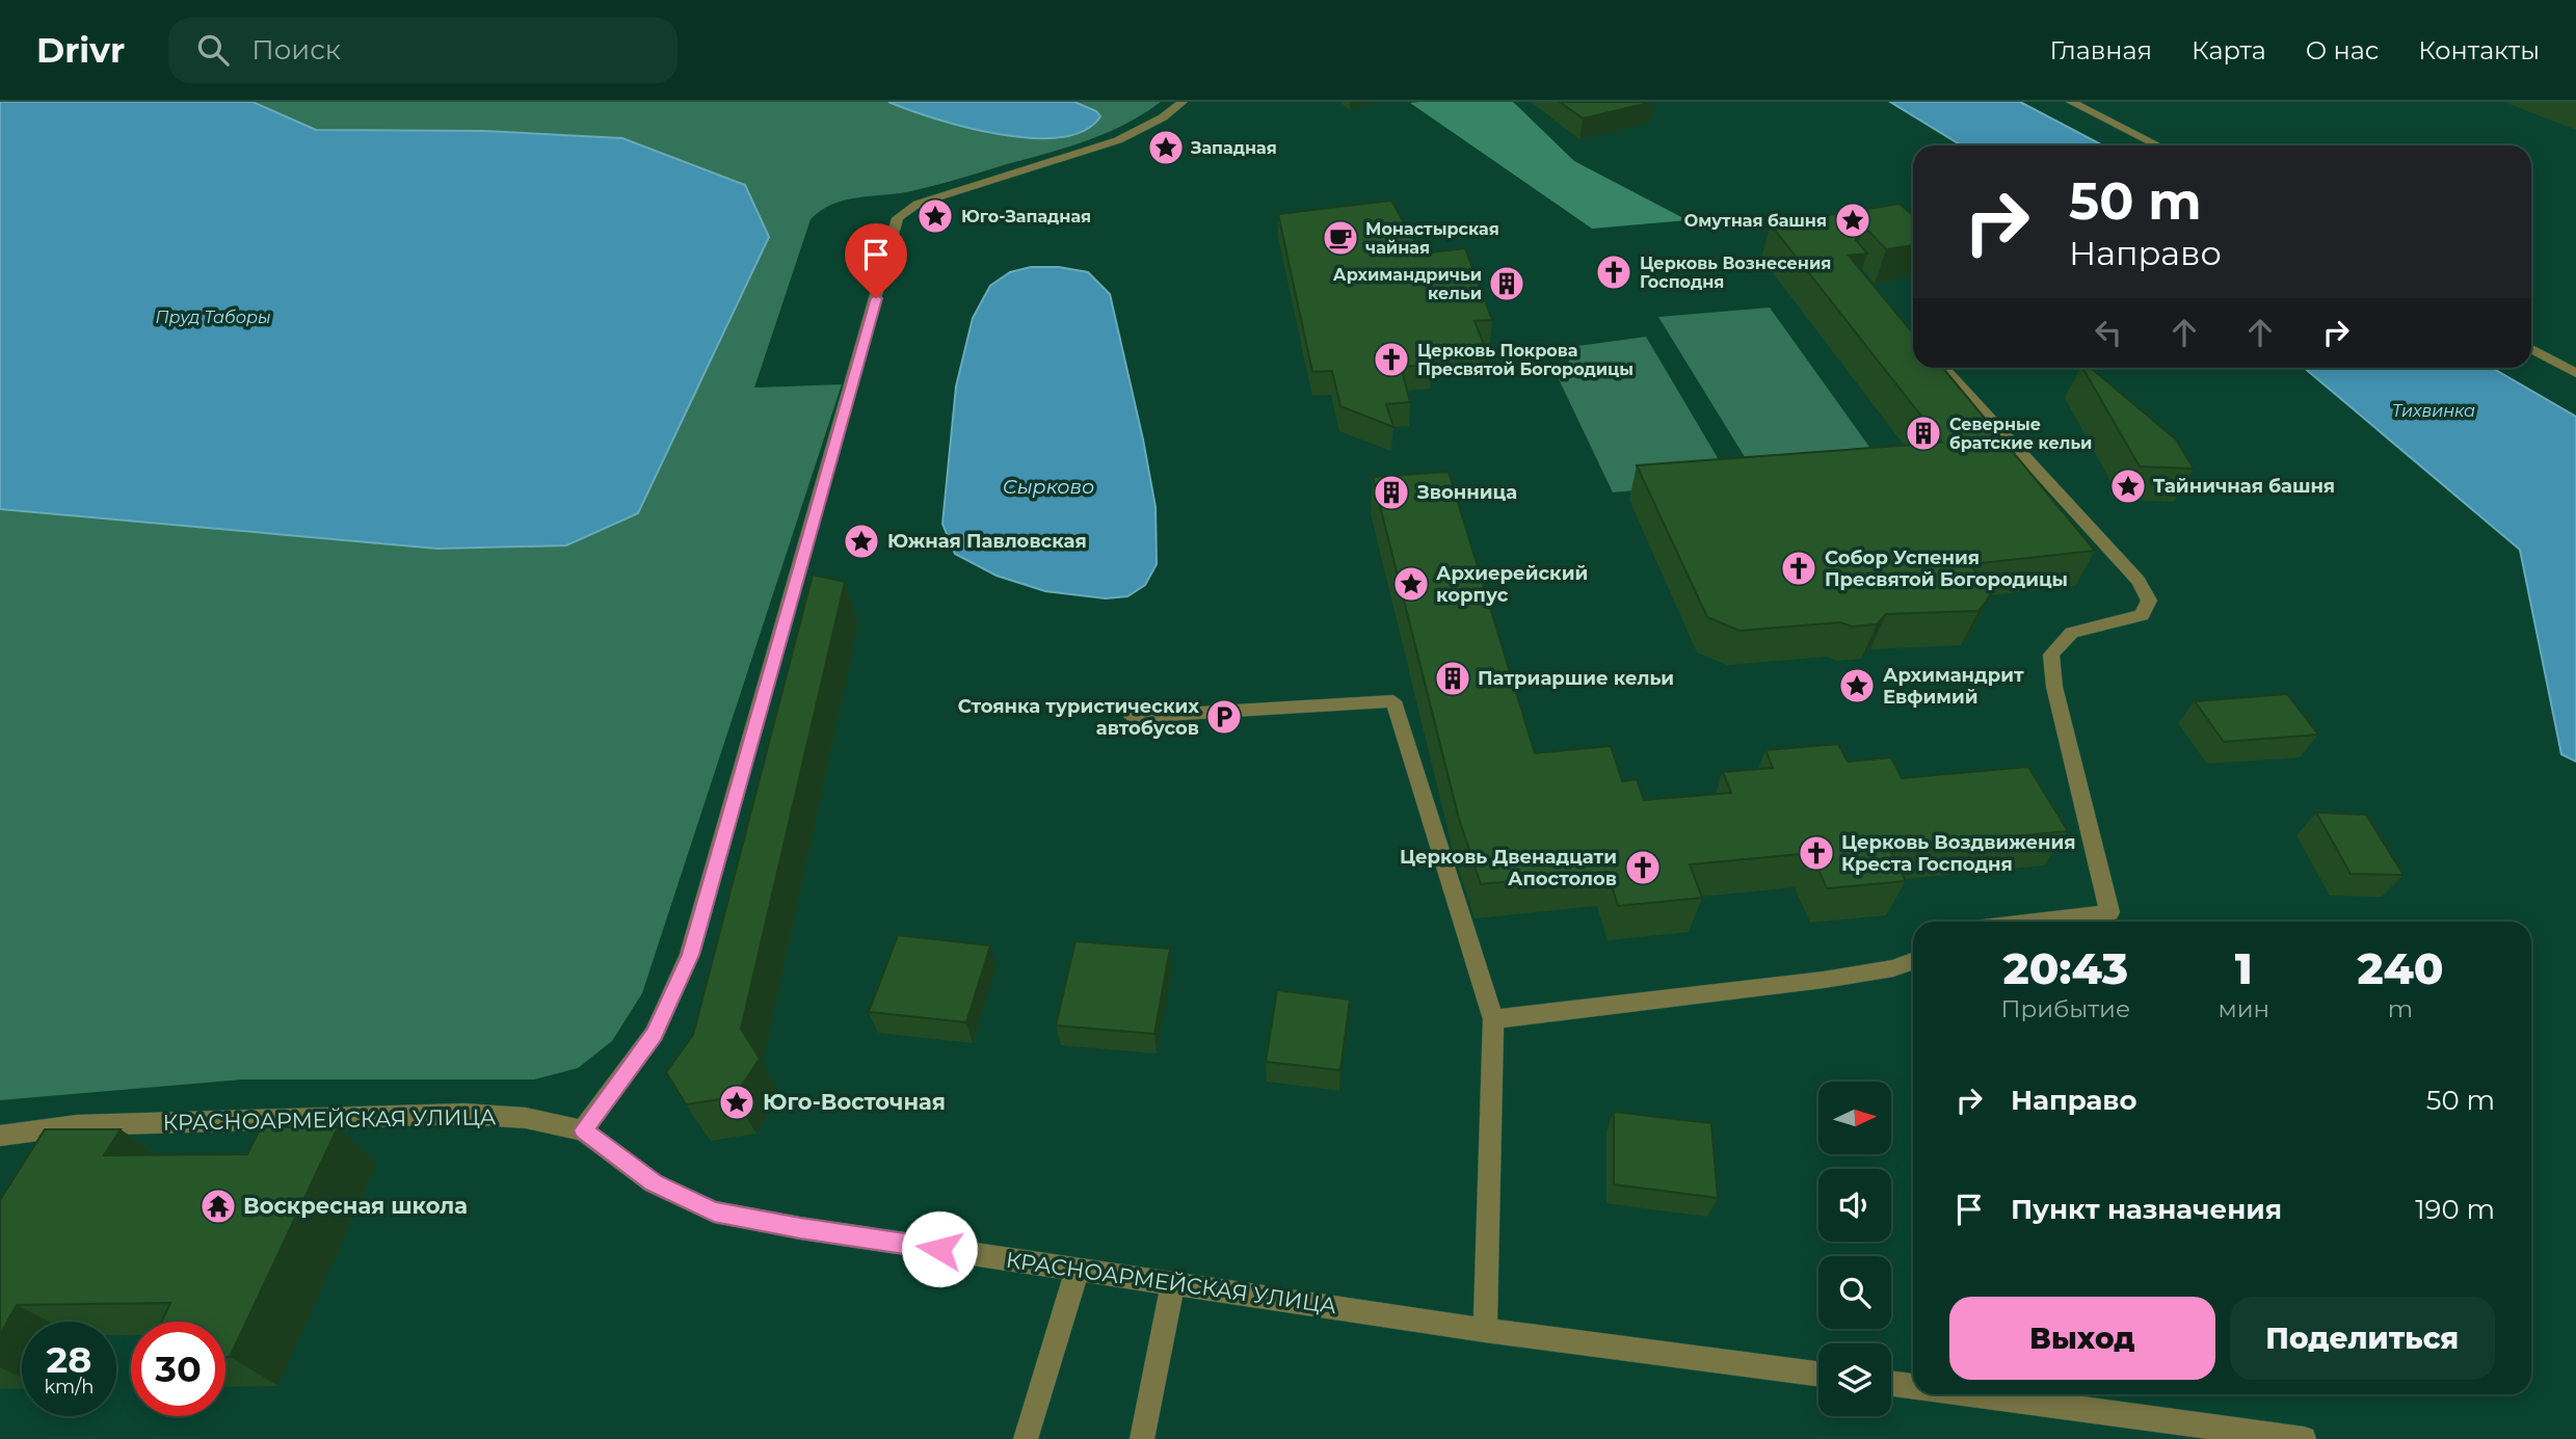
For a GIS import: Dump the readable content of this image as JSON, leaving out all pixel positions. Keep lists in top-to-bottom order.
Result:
{
  "streets": {
    "street": ["КРАСНОАРМЕЙСКАЯ УЛИЦА"]
  },
  "water": ["Пруд Таборы", "Тихвинка", "Сырково"],
  "places": {
    "place": [
      "Западная",
      "Юго-Западная",
      "Омутная башня",
      "Тайничная башня",
      "Южная Павловская",
      "Архиерейский корпус",
      "Архимандрит Евфимий",
      "Юго-Восточная"
    ],
    "cafe": ["Монастырская чайная"],
    "church": [
      "Церковь Вознесения Господня",
      "Церковь Покрова Пресвятой Богородицы",
      "Собор Успения Пресвятой Богородицы",
      "Церковь Воздвижения Креста Господня",
      "Церковь Двенадцати Апостолов"
    ],
    "building": [
      "Архимандричьи кельи",
      "Северные братские кельи",
      "Звонница",
      "Патриаршие кельи"
    ],
    "parking": ["Стоянка туристических автобусов"],
    "temple": ["Воскресная школа"]
  },
  "north": "right",
  "page": {
    "header": "Drivr",
    "search": "Поиск",
    "nav": [
      "Главная",
      "Карта",
      "О нас",
      "Контакты"
    ],
    "turn": ["50 m", "Направо"],
    "eta": [
      "20:43",
      "Прибытие",
      "1",
      "мин",
      "240",
      "m"
    ],
    "list": [
      {
        "name": "Направо",
        "value": "50 m"
      },
      {
        "name": "Пункт назначения",
        "value": "190 m"
      }
    ],
    "buttons": ["Выход", "Поделиться"],
    "speed": "28 km/h",
    "limit": "30"
  }
}
